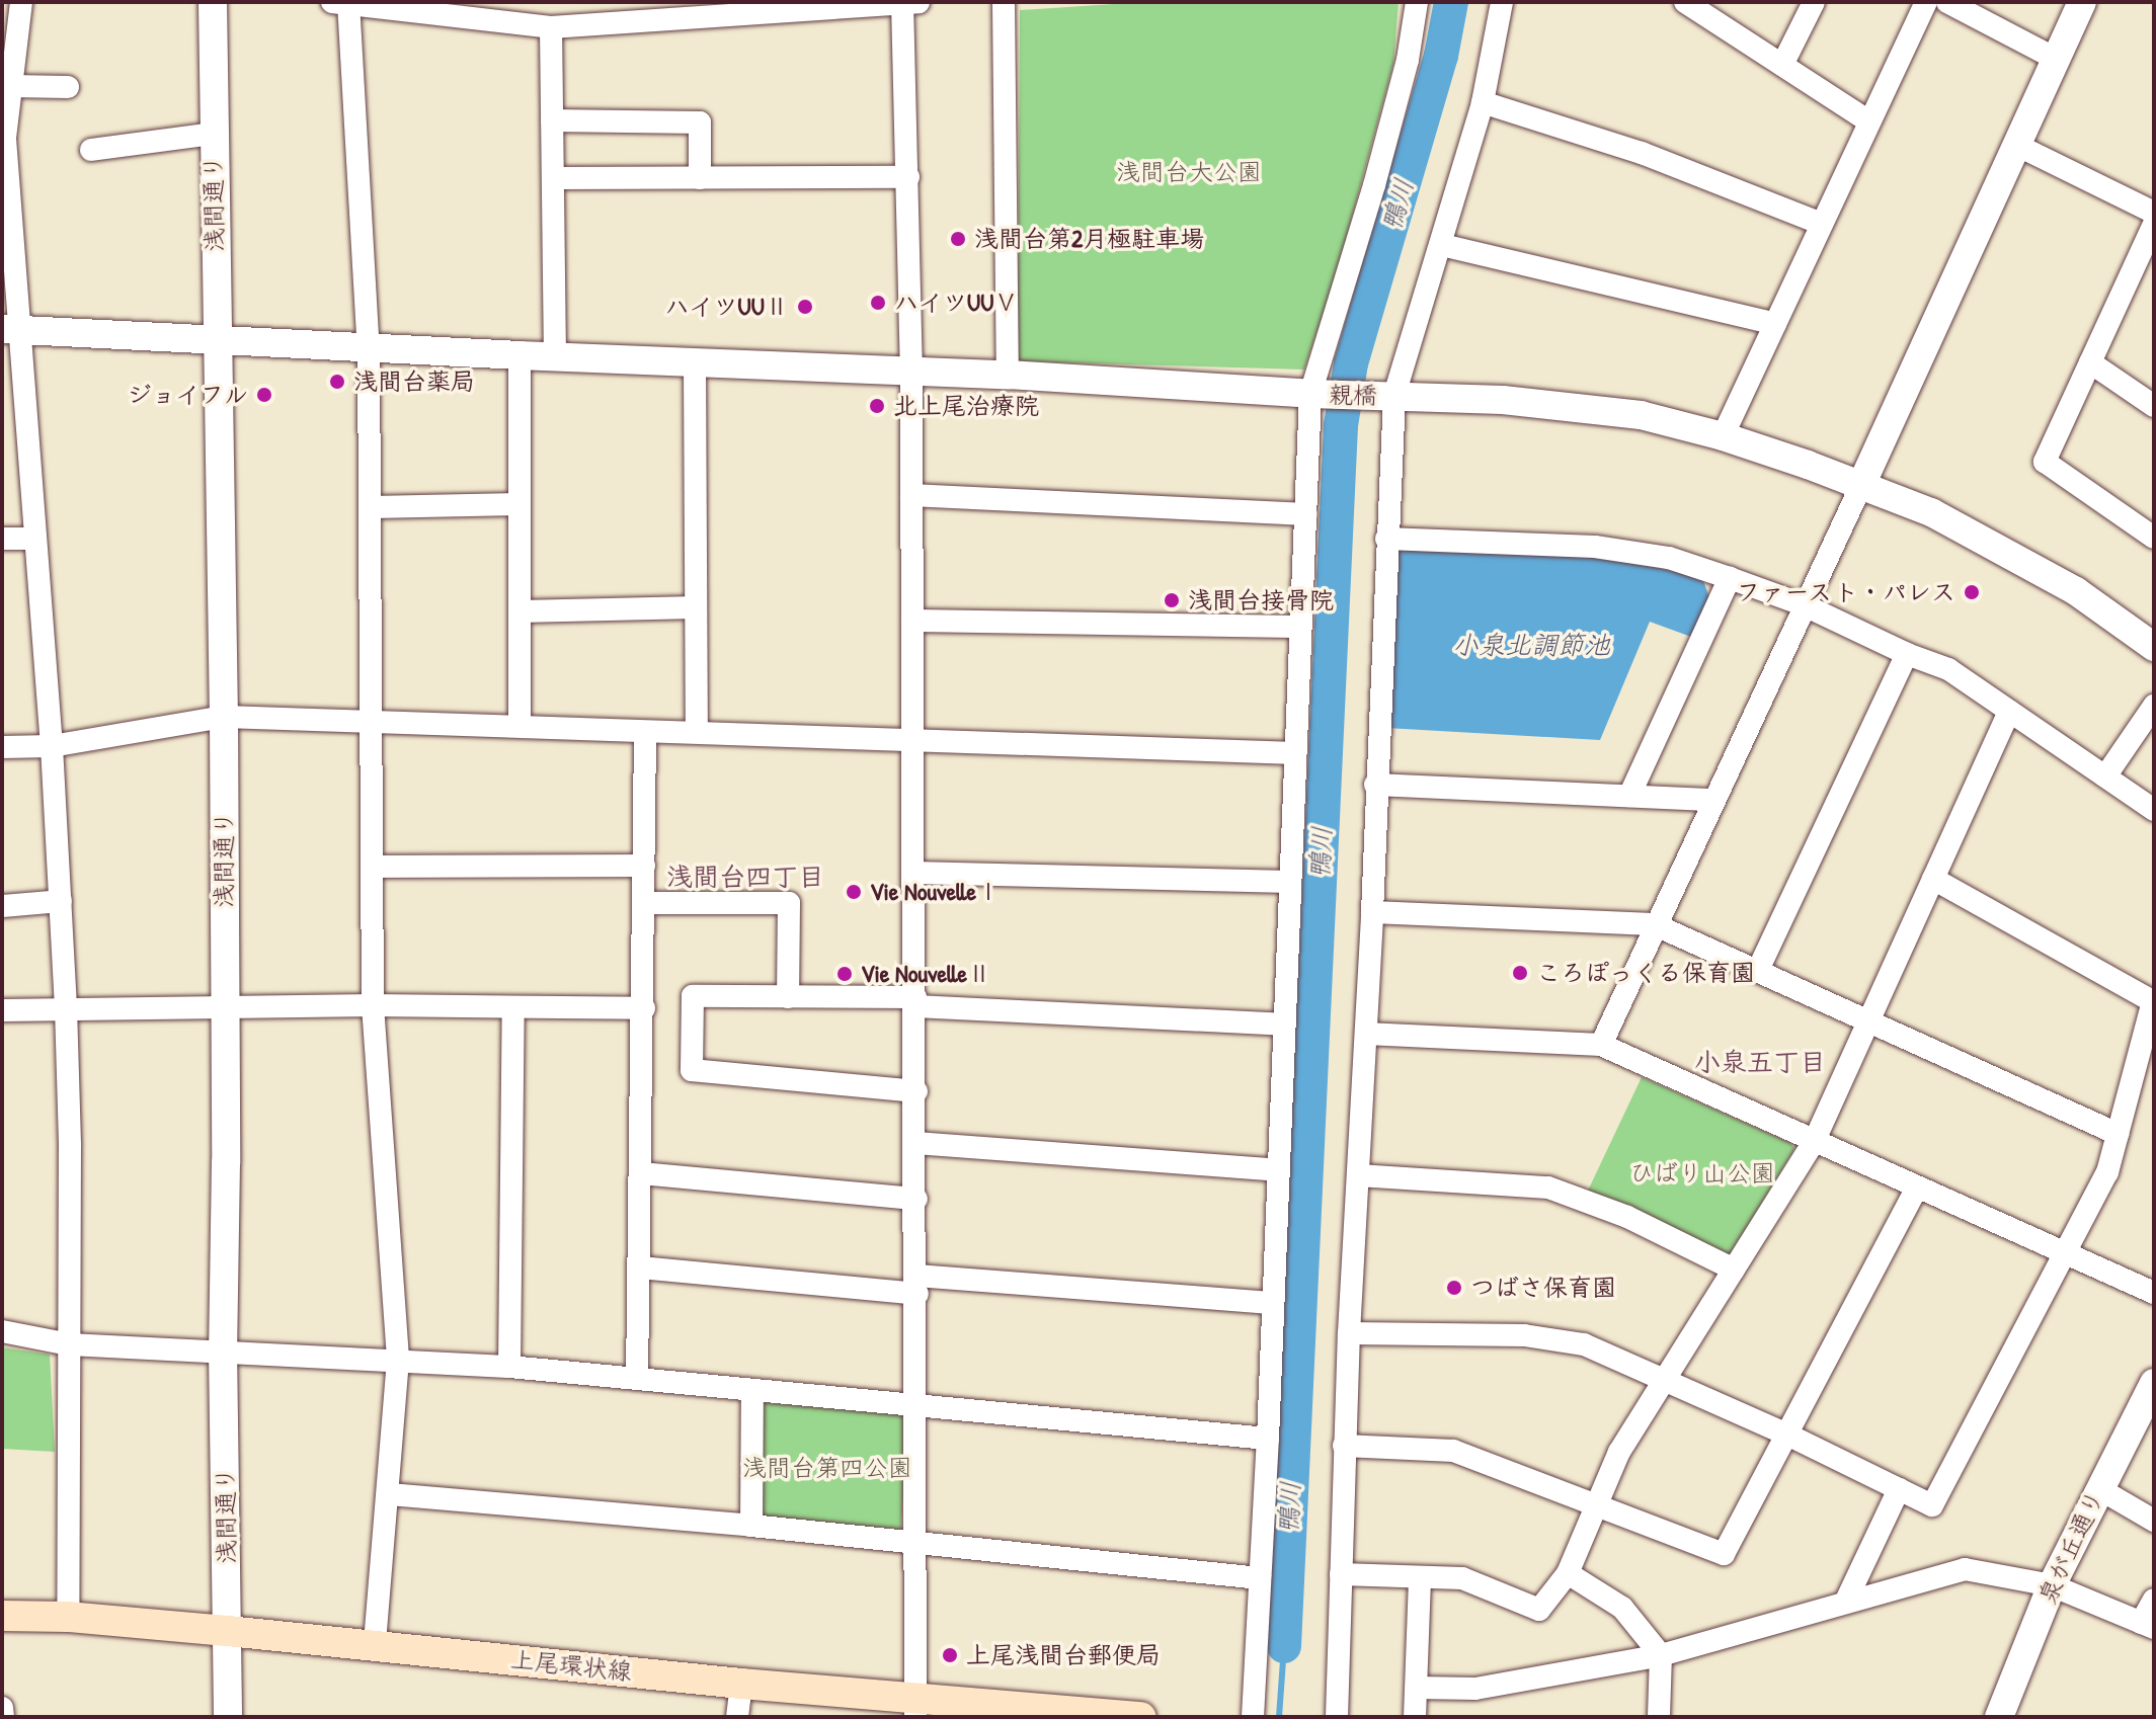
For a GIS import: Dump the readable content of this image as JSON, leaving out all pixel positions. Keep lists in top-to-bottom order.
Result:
{
  "streets": {
    "main road": ["上尾環状線"],
    "street": ["浅間通り", "親橋", "泉が丘通り"]
  },
  "crossings": [
    ["浅間通り", "親橋"],
    ["浅間通り", "上尾環状線"]
  ],
  "districts": ["浅間台四丁目", "小泉五丁目"],
  "water": ["鴨川", "小泉北調節池"],
  "parks": ["浅間台大公園", "ひばり山公園", "浅間台第四公園"],
  "places": [
    "浅間台第2月極駐車場",
    "ハイツUUⅤ",
    "ハイツUUⅡ",
    "浅間台薬局",
    "ジョイフル",
    "北上尾治療院",
    "ファースト・パレス",
    "浅間台接骨院",
    "Vie NouvelleⅠ",
    "ころぽっくる保育園",
    "Vie NouvelleⅡ",
    "つばさ保育園",
    "上尾浅間台郵便局"
  ]
}
